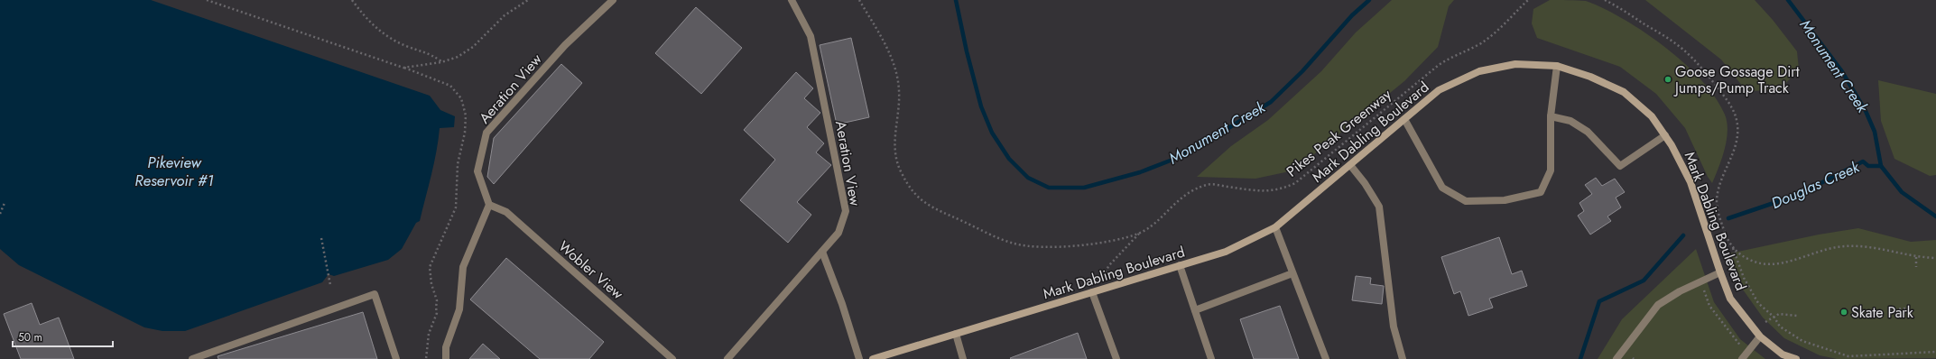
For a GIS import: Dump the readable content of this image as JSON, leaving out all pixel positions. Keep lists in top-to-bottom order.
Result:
{
  "streets": {
    "street": ["Mark Dabling Boulevard"],
    "lane": ["Aeration View", "Wobler View"],
    "path": ["Pikes Peak Greenway"]
  },
  "crossings": [
    ["Aeration View", "Wobler View"]
  ],
  "water": ["Monument Creek", "Pikeview Reservoir #1", "Douglas Creek"],
  "places": ["Goose Gossage Dirt Jumps/Pump Track", "Skate Park"],
  "scale_bar": "50 m"
}
